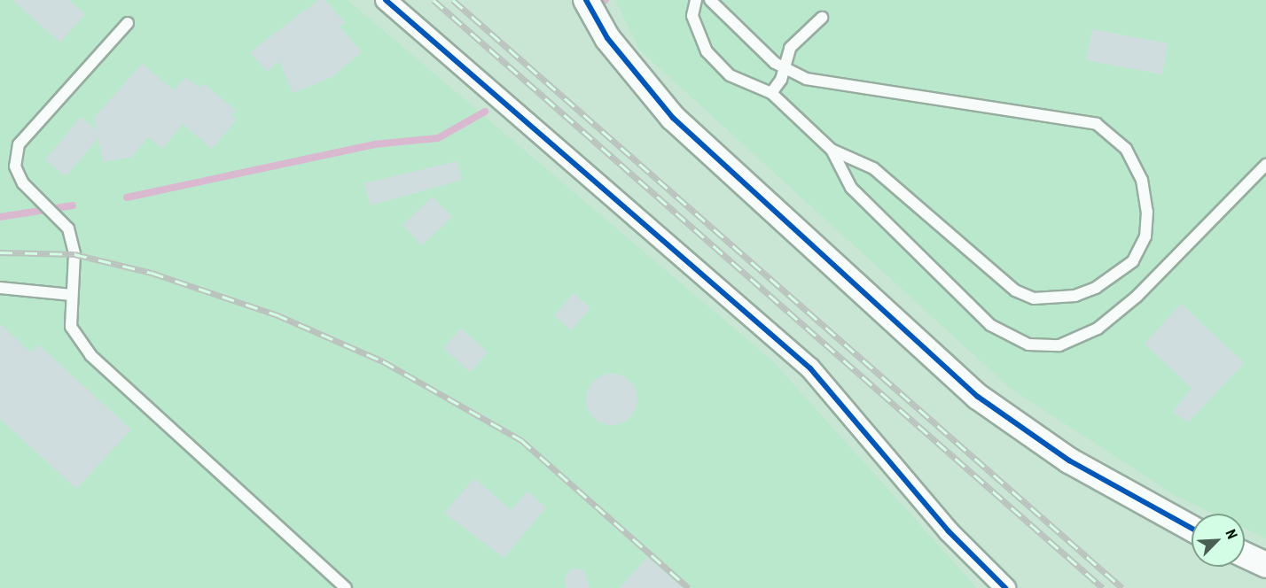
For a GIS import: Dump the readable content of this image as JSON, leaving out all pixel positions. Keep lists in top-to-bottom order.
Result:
{
  "north": "top right"
}
